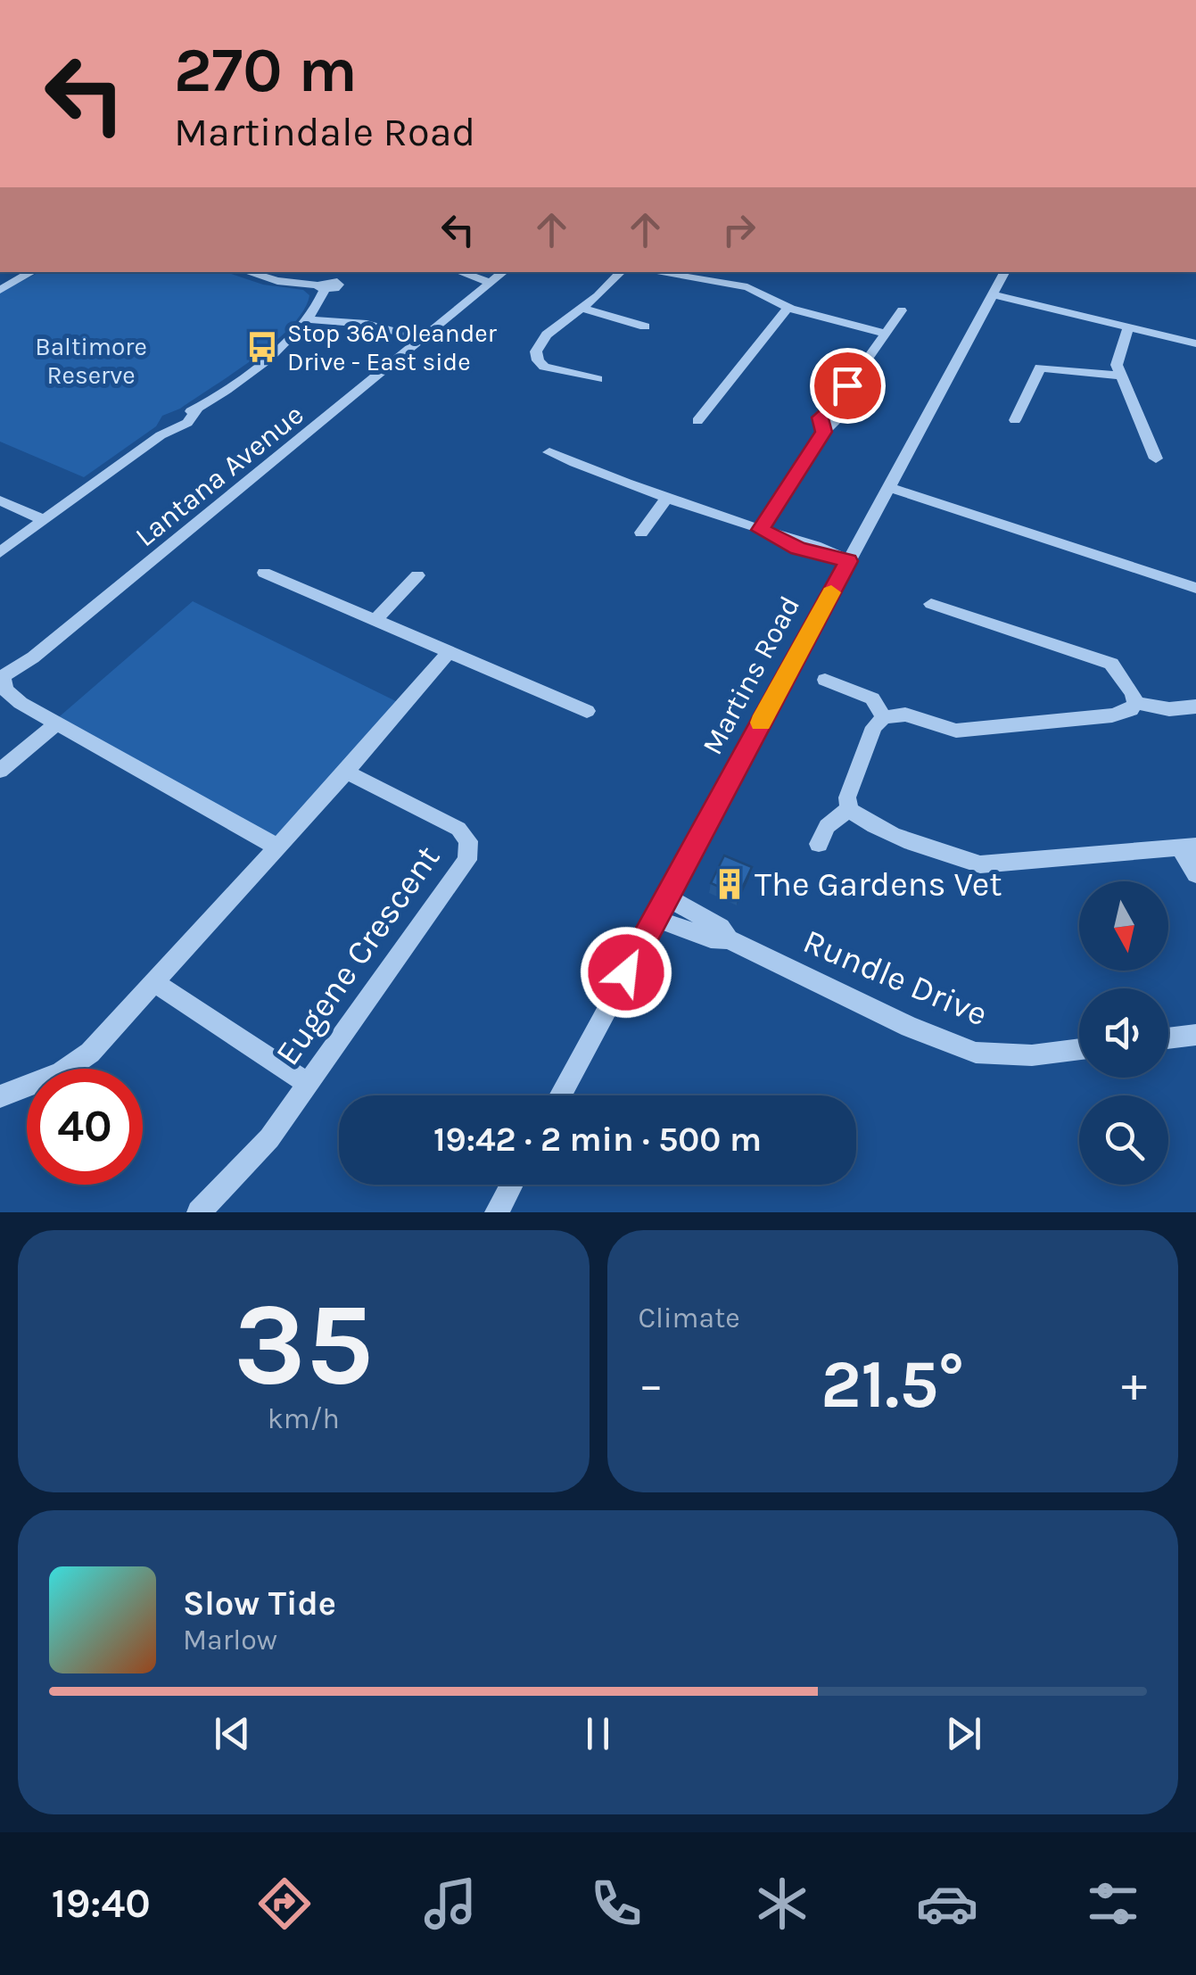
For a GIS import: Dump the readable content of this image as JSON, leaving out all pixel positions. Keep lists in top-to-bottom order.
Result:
{
  "streets": {
    "street": [
      "Lantana Avenue",
      "Martins Road",
      "Eugene Crescent",
      "Rundle Drive"
    ]
  },
  "crossings": [
    ["Martins Road", "Rundle Drive"]
  ],
  "parks": ["Baltimore Reserve"],
  "places": {
    "bus stop": ["Stop 36A Oleander Drive - East side"],
    "building": ["The Gardens Vet"]
  },
  "north": "bottom",
  "page": {
    "turn": ["270 m", "Martindale Road"],
    "limit": "40",
    "trip": "19:42 · 2 min · 500 m",
    "tile": [
      ["35", "km/h"],
      "Climate"
    ],
    "heat": ["−", "21.5°", "+"],
    "song": ["Slow Tide", "Marlow"],
    "tabs": "19:40"
  }
}
